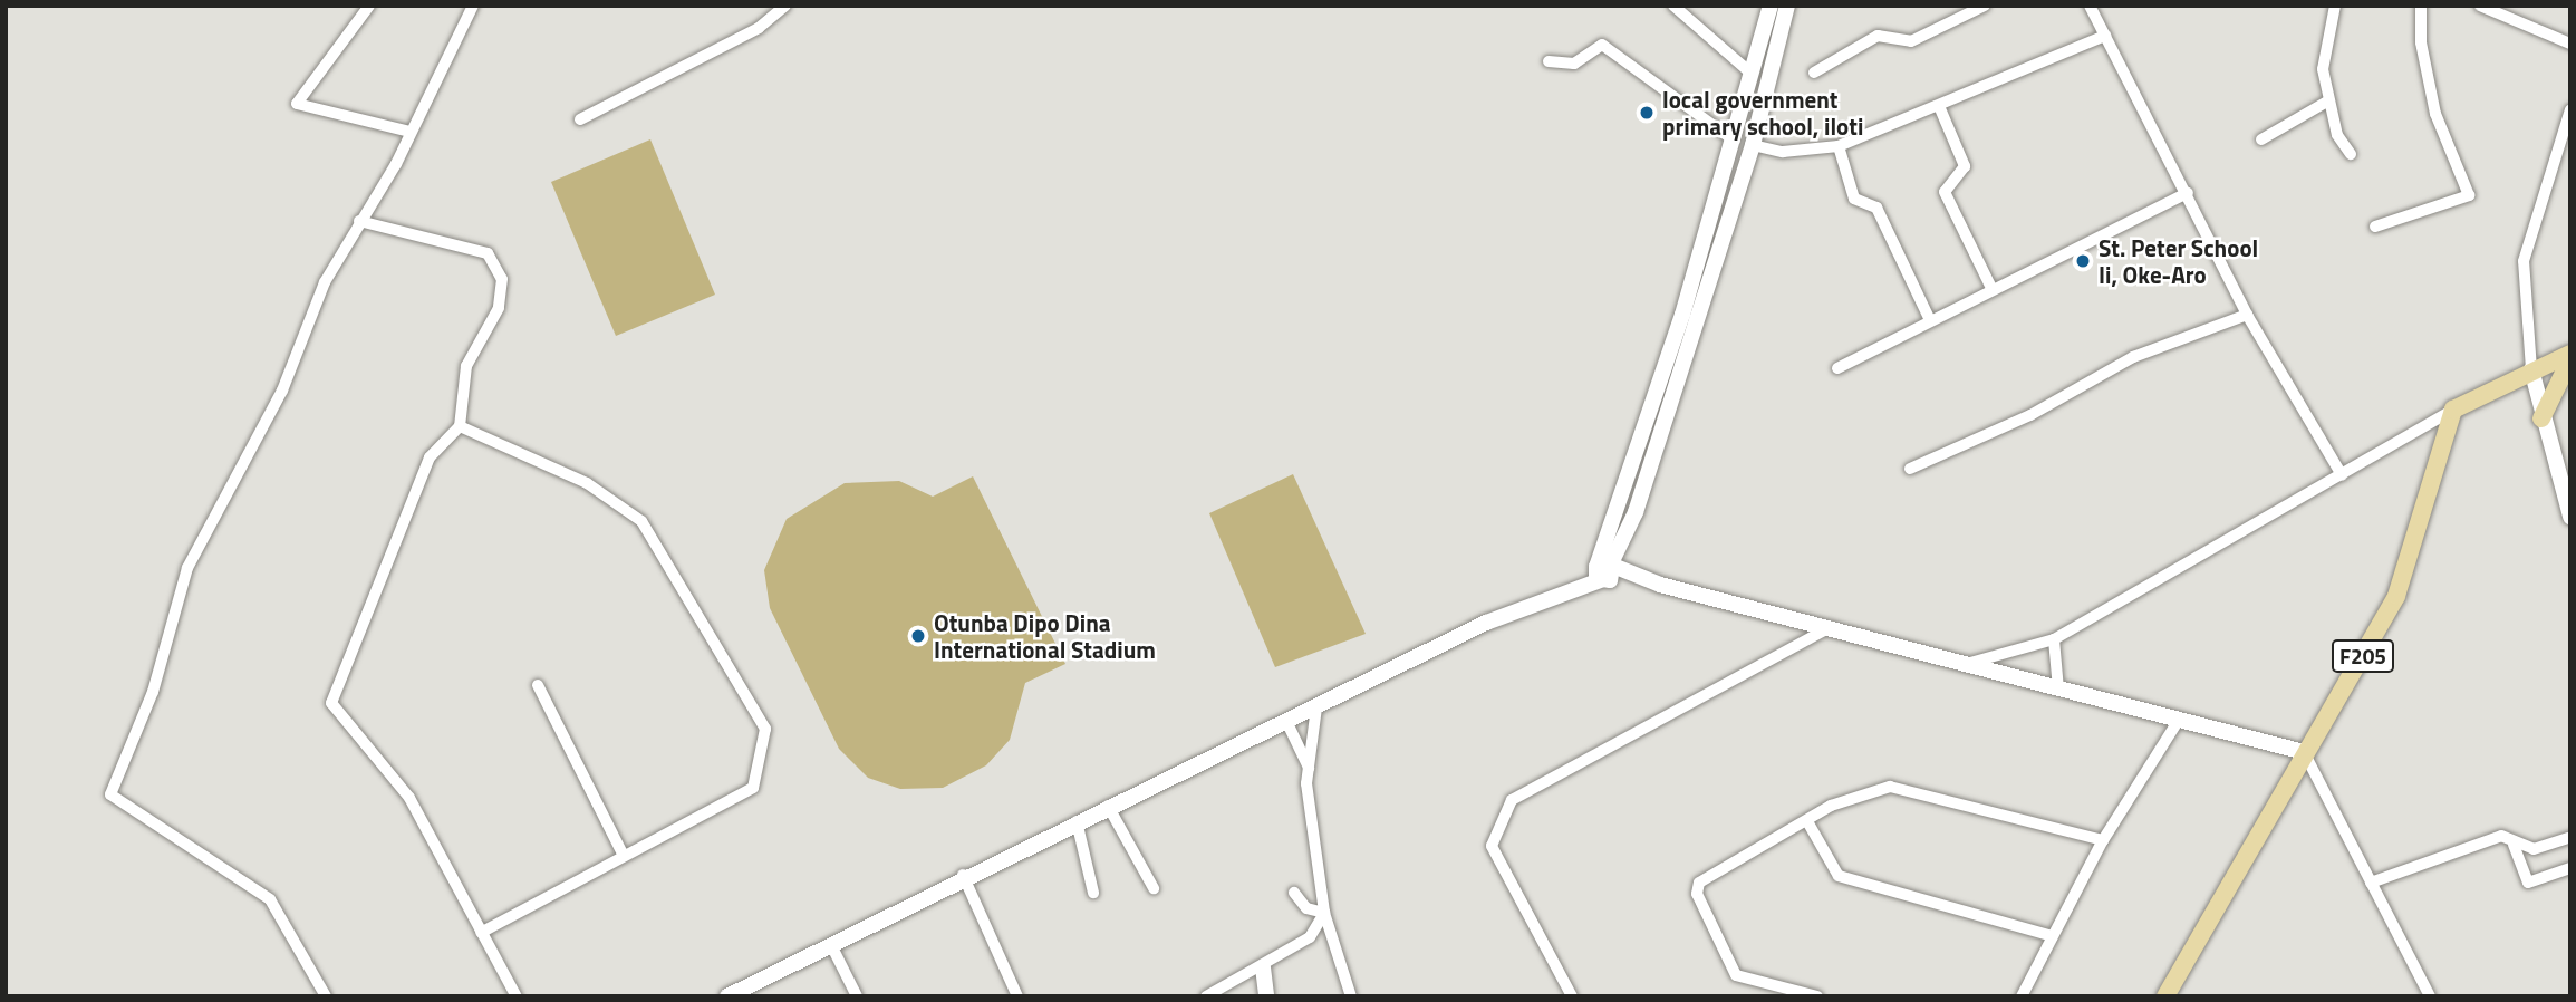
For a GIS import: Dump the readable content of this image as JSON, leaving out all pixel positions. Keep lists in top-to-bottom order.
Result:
{
  "streets": {
    "main road": ["F205"]
  },
  "places": ["local government primary school, iloti", "St. Peter School Ii, Oke-Aro", "Otunba Dipo Dina International Stadium"]
}
